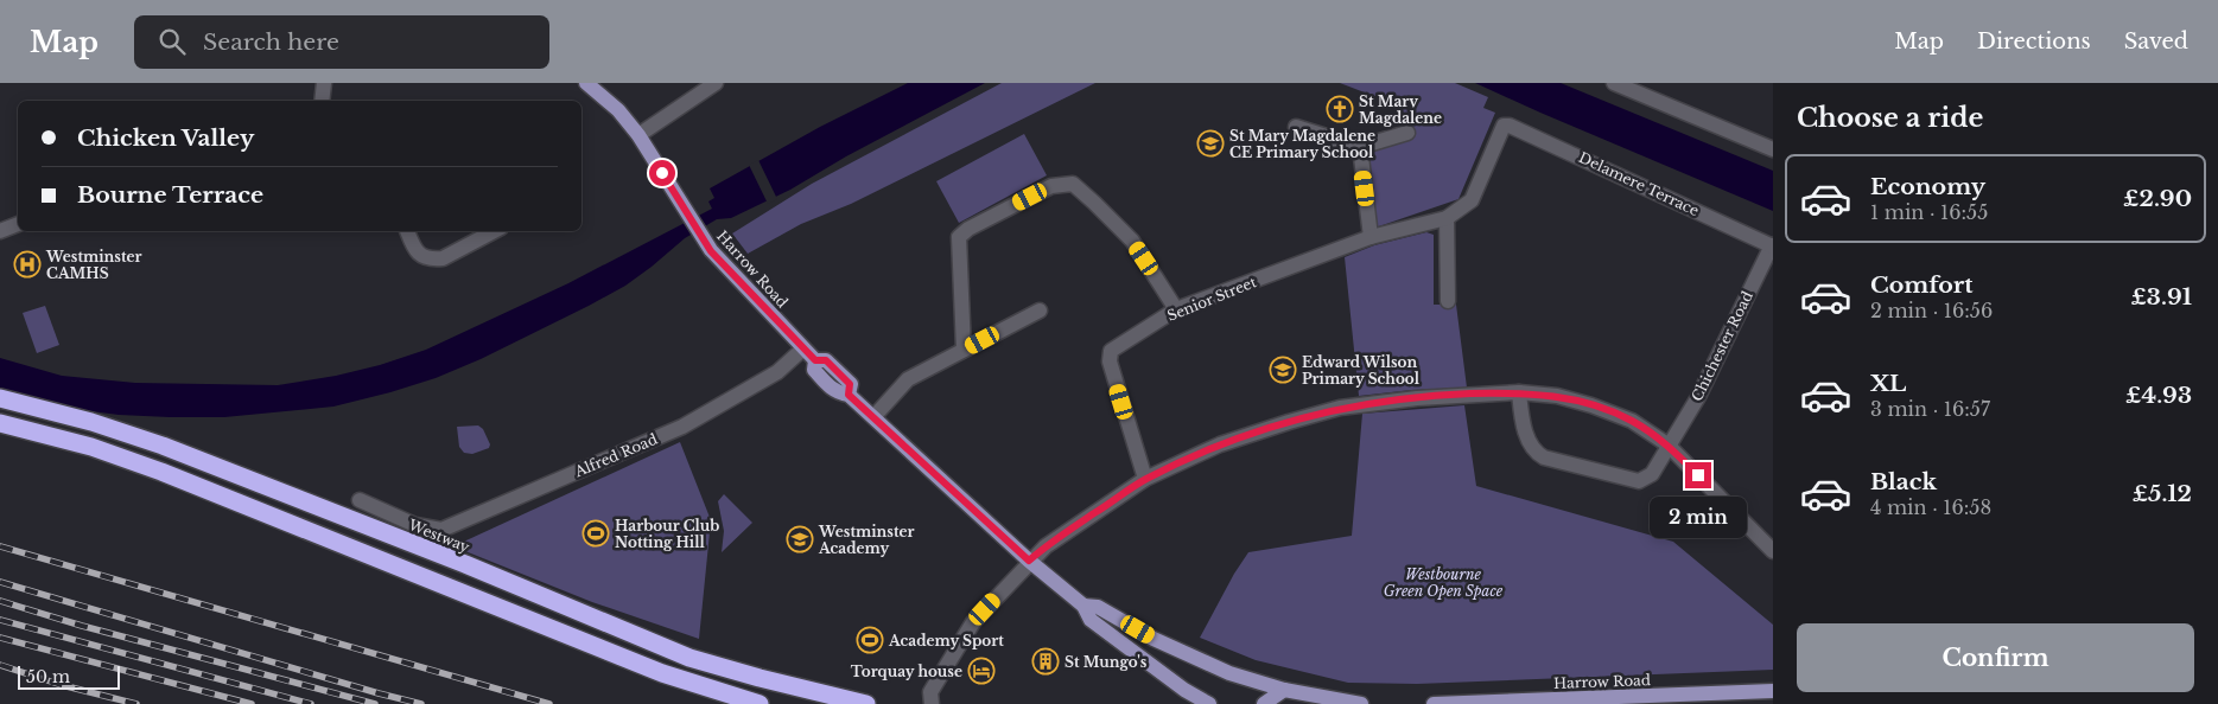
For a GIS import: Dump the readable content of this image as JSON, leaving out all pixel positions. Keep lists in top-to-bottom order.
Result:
{
  "streets": {
    "highway": ["Westway"],
    "main road": ["Harrow Road"],
    "street": [
      "Delamere Terrace",
      "Senior Street",
      "Chichester Road",
      "Alfred Road"
    ]
  },
  "crossings": [
    ["Delamere Terrace", "Senior Street"],
    ["Delamere Terrace", "Chichester Road"],
    ["Harrow Road", "Alfred Road"]
  ],
  "parks": ["Westbourne Green Open Space"],
  "places": {
    "church": ["St Mary Magdalene"],
    "school or university": ["St Mary Magdalene CE Primary School", "Edward Wilson Primary School", "Westminster Academy"],
    "hospital": ["Westminster CAMHS"],
    "sports": ["Harbour Club Notting Hill", "Academy Sport"],
    "building": ["St Mungo's"],
    "hotel": ["Torquay house"]
  },
  "scale_bar": "50 m",
  "page": {
    "header": "Map",
    "search": "Search here",
    "nav": ["Map", "Directions", "Saved"],
    "heading": "Choose a ride",
    "banner": ["Chicken Valley", "Bourne Terrace"],
    "list": [
      {
        "name": "Economy",
        "note": "1 min · 16:55",
        "value": "£2.90"
      },
      {
        "name": "Comfort",
        "note": "2 min · 16:56",
        "value": "£3.91"
      },
      {
        "name": "XL",
        "note": "3 min · 16:57",
        "value": "£4.93"
      },
      {
        "name": "Black",
        "note": "4 min · 16:58",
        "value": "£5.12"
      }
    ],
    "bubble": "2 min",
    "buttons": "Confirm",
    "scale": "50 m"
  }
}
